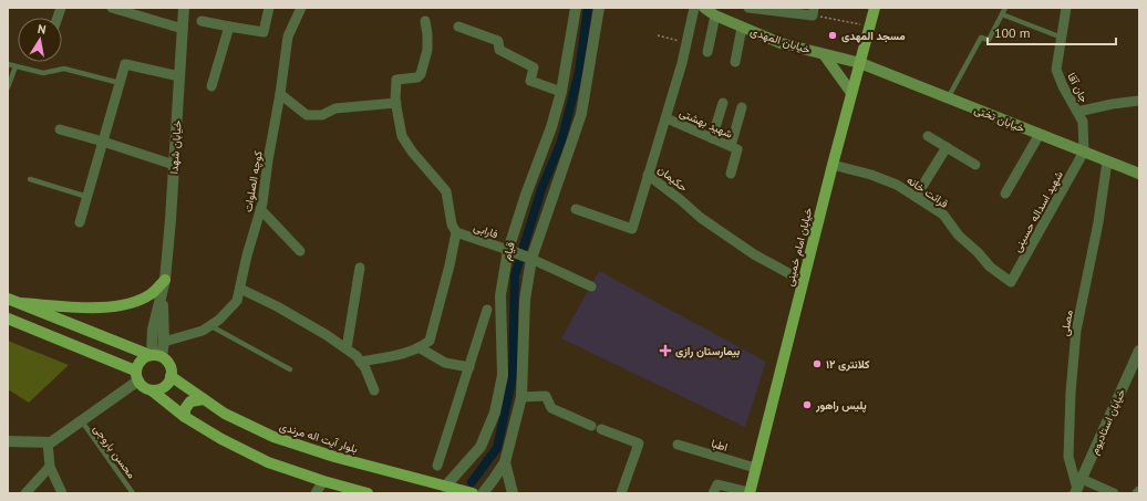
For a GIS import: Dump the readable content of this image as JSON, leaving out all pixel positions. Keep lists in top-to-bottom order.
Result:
{
  "streets": {
    "main road": [
      "خیابان المهدی",
      "خیابان تختی",
      "خیابان امام خمینی",
      "بلوار آیت اله مرندی"
    ],
    "street": [
      "جان آقا",
      "شهید بهشتی",
      "خیابان شهدا",
      "حکیمان",
      "کوچه الصلوات",
      "قرائت خانه",
      "شهید اسداله حسینی",
      "فارابی",
      "قیام",
      "مصلی",
      "خیابان استادیوم",
      "اطبا"
    ],
    "lane": ["محسن باروجی"]
  },
  "crossings": [
    ["خیابان المهدی", "خیابان تختی"],
    ["خیابان المهدی", "خیابان امام خمینی"],
    ["جان آقا", "خیابان تختی"],
    ["جان آقا", "شهید اسداله حسینی"],
    ["خیابان تختی", "شهید اسداله حسینی"],
    ["خیابان تختی", "خیابان امام خمینی"],
    ["خیابان تختی", "مصلی"],
    ["شهید بهشتی", "حکیمان"],
    ["خیابان شهدا", "کوچه الصلوات"],
    ["خیابان شهدا", "بلوار آیت اله مرندی"],
    ["حکیمان", "خیابان امام خمینی"],
    ["قرائت خانه", "شهید اسداله حسینی"],
    ["قرائت خانه", "خیابان امام خمینی"],
    ["فارابی", "قیام"],
    ["خیابان امام خمینی", "اطبا"],
    ["قیام", "بلوار آیت اله مرندی"],
    ["مصلی", "خیابان استادیوم"]
  ],
  "places": {
    "other": ["مسجد المهدی", "کلانتری ۱۲", "پلیس راهور"],
    "health": ["بیمارستان رازی"]
  },
  "scale_bar": "100 m",
  "north": "top"
}
